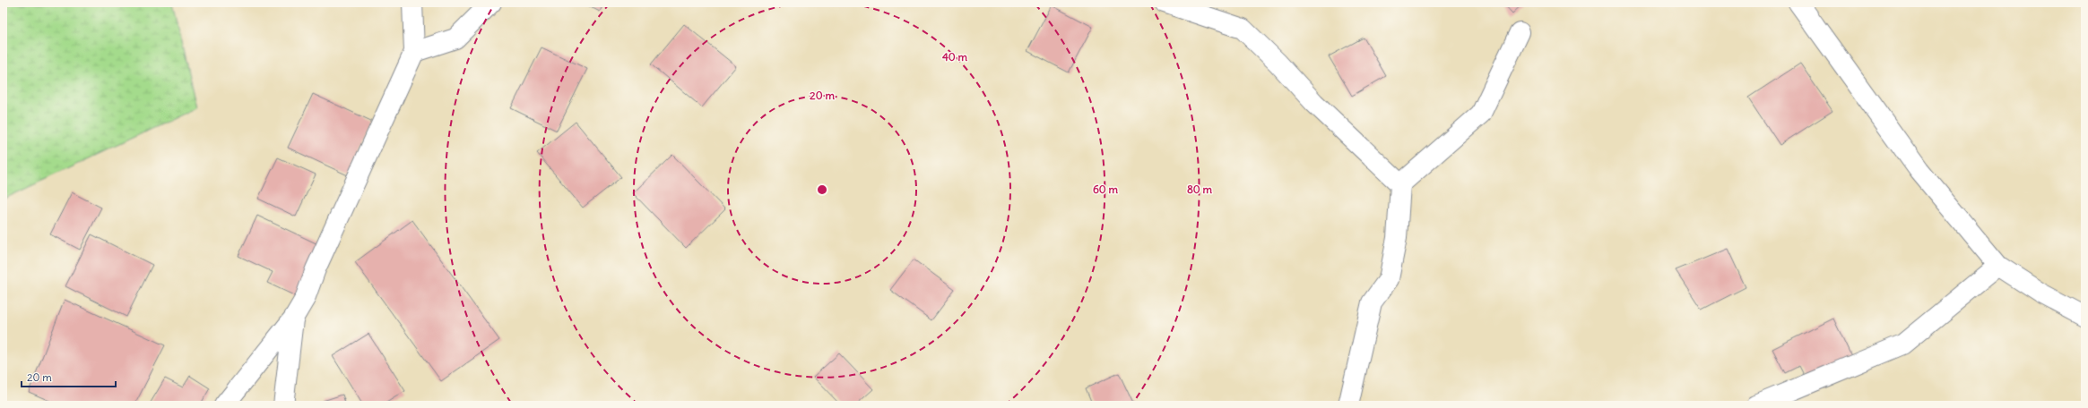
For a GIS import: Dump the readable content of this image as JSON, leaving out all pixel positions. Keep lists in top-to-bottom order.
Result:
{
  "scale_bar": "20 m",
  "rings": [
    "40 m",
    "20 m",
    "60 m",
    "80 m"
  ]
}
